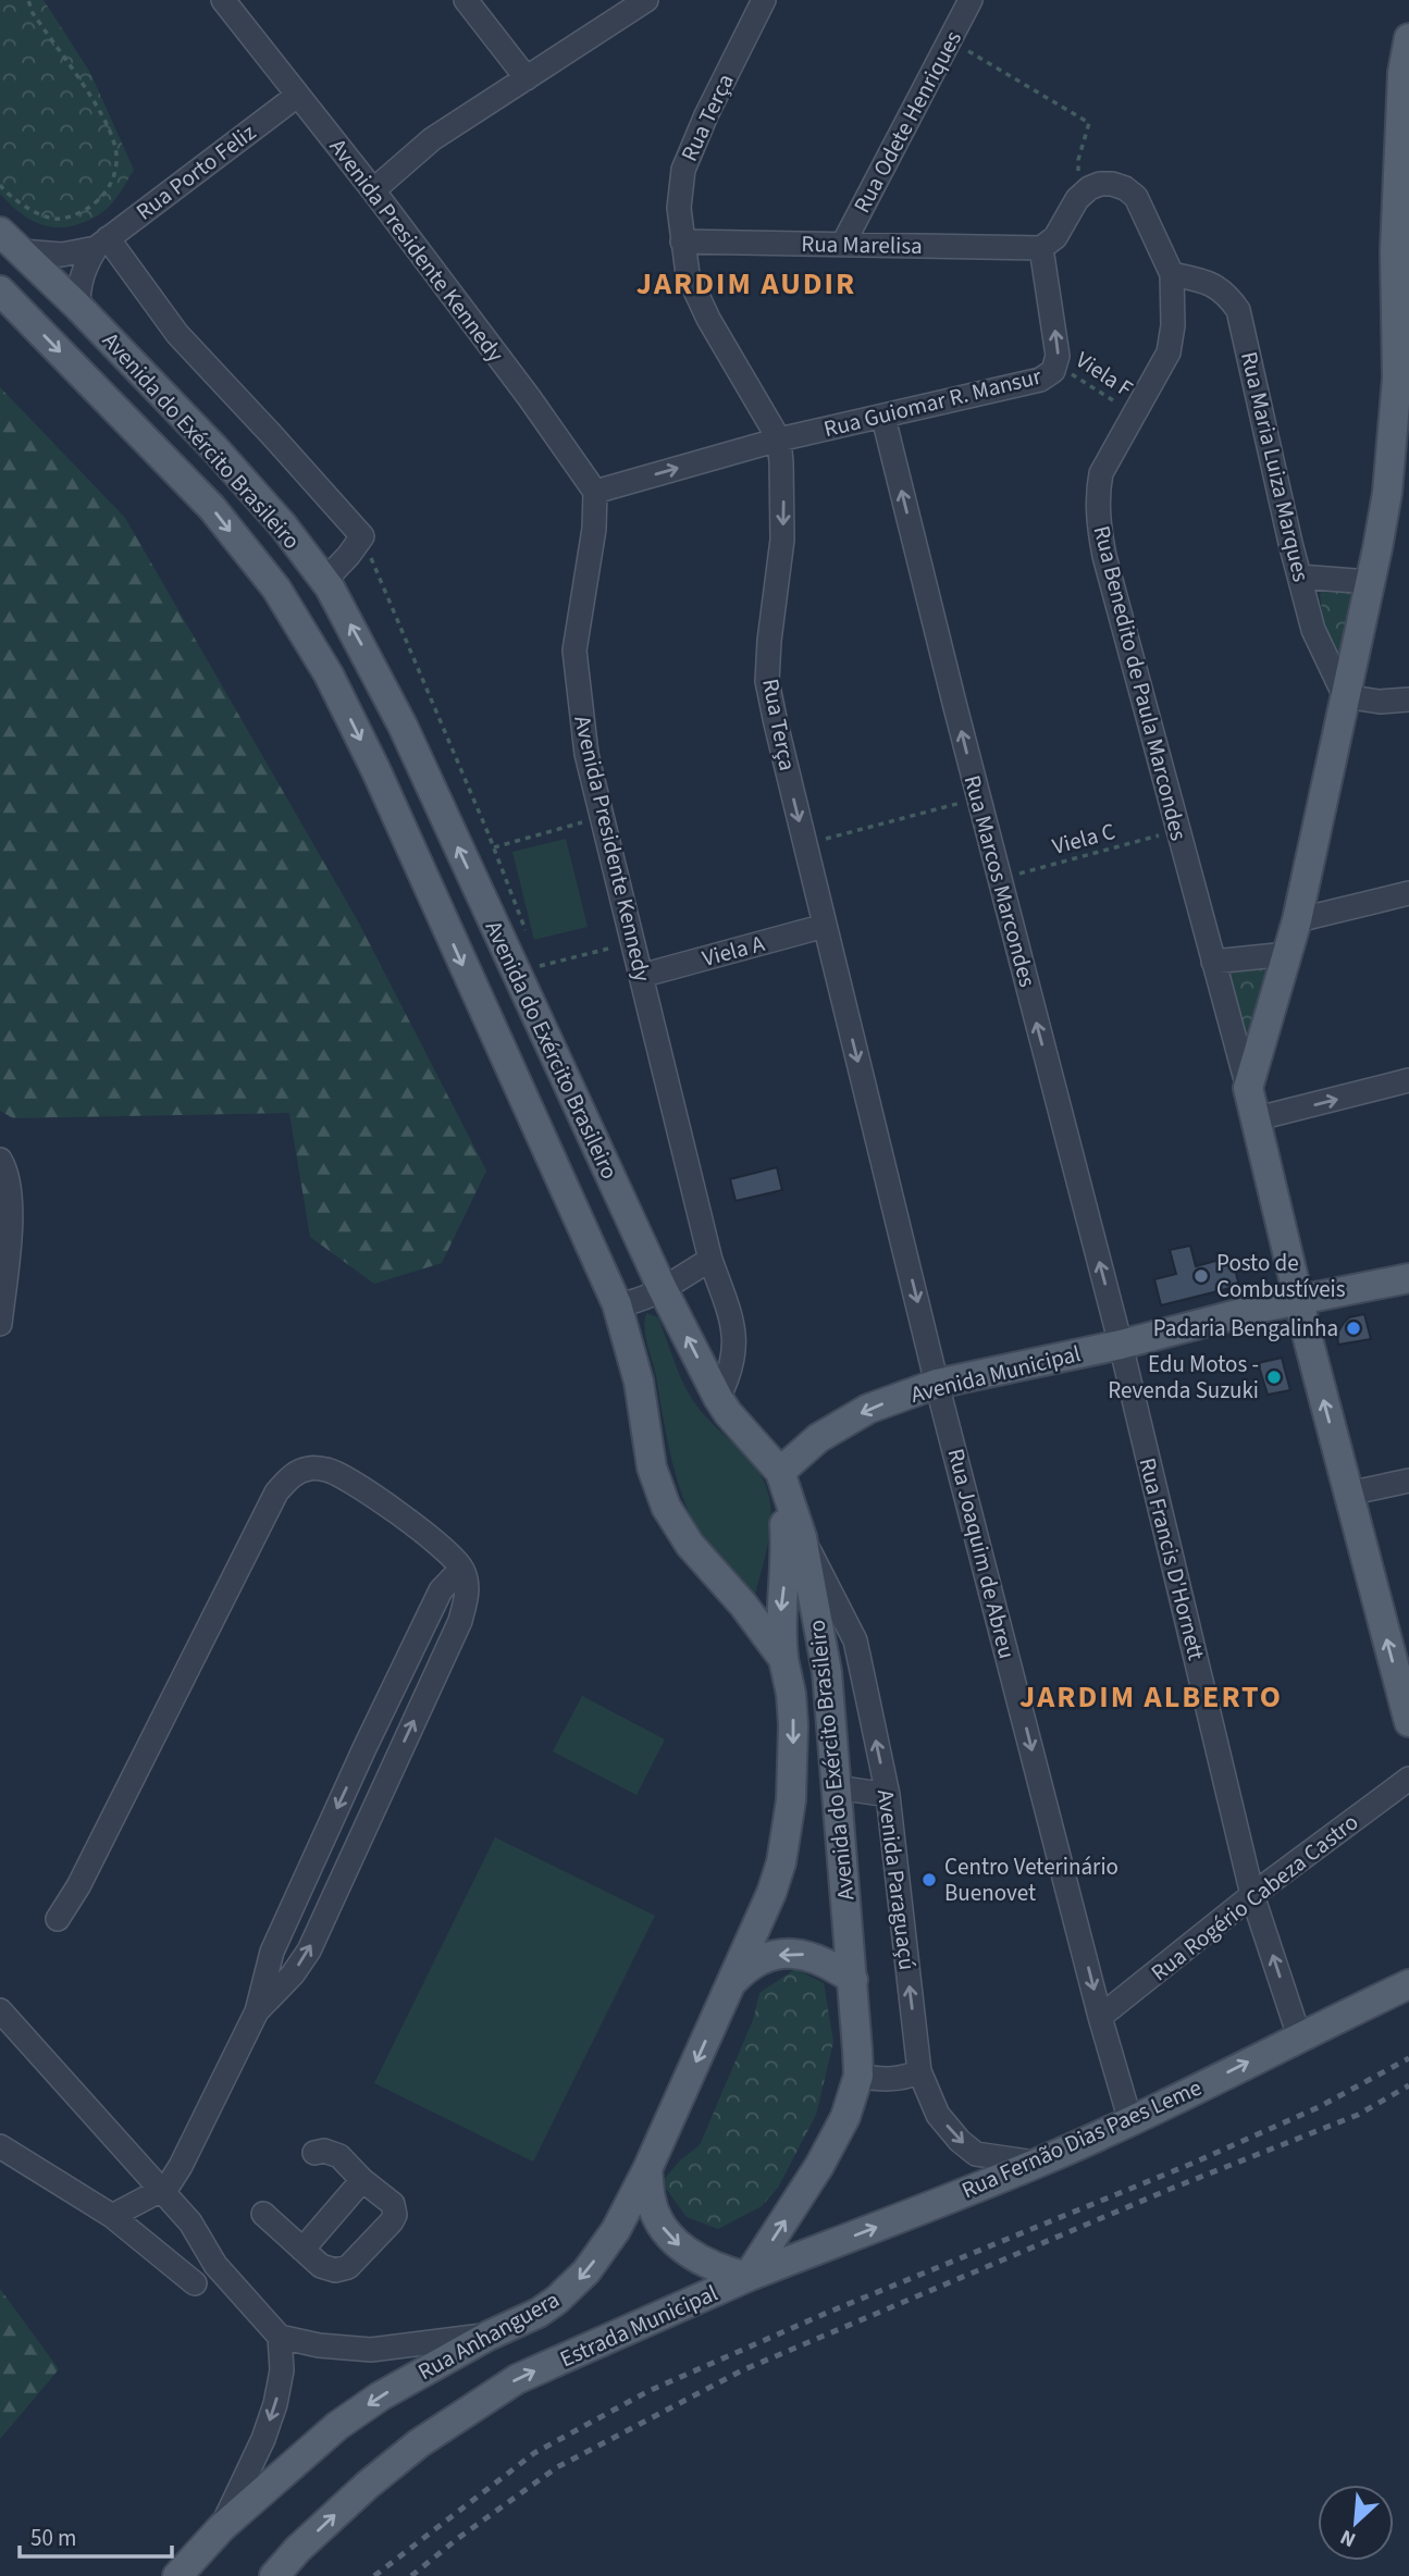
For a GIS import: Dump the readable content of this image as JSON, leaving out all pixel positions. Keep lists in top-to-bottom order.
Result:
{
  "streets": {
    "main road": [
      "Avenida do Exército Brasileiro",
      "Avenida Municipal",
      "Rua Fernão Dias Paes Leme",
      "Estrada Municipal",
      "Rua Anhanguera"
    ],
    "street": [
      "Rua Terça",
      "Rua Odete Henriques",
      "Rua Porto Feliz",
      "Rua Marelisa",
      "Avenida Presidente Kennedy",
      "Rua Guiomar R. Mansur",
      "Rua Maria Luiza Marques",
      "Rua Benedito de Paula Marcondes",
      "Rua Marcos Marcondes",
      "Viela A",
      "Rua Joaquim de Abreu",
      "Rua Francis D'Hornett",
      "Avenida Paraguaçú",
      "Rua Rogério Cabeza Castro"
    ],
    "path": ["Viela F", "Viela C"]
  },
  "crossings": [
    ["Rua Terça", "Rua Marelisa"],
    ["Rua Terça", "Rua Guiomar R. Mansur"],
    ["Rua Terça", "Viela A"],
    ["Rua Terça", "Avenida Municipal"],
    ["Rua Terça", "Rua Joaquim de Abreu"],
    ["Rua Odete Henriques", "Rua Marelisa"],
    ["Rua Porto Feliz", "Avenida Presidente Kennedy"],
    ["Rua Porto Feliz", "Avenida do Exército Brasileiro"],
    ["Rua Marelisa", "Rua Guiomar R. Mansur"],
    ["Avenida Presidente Kennedy", "Rua Guiomar R. Mansur"],
    ["Avenida Presidente Kennedy", "Avenida do Exército Brasileiro"],
    ["Avenida Presidente Kennedy", "Viela A"],
    ["Viela F", "Rua Guiomar R. Mansur"],
    ["Viela F", "Rua Benedito de Paula Marcondes"],
    ["Rua Guiomar R. Mansur", "Rua Marcos Marcondes"],
    ["Avenida do Exército Brasileiro", "Avenida Municipal"],
    ["Avenida do Exército Brasileiro", "Avenida Paraguaçú"],
    ["Avenida do Exército Brasileiro", "Estrada Municipal"],
    ["Avenida do Exército Brasileiro", "Rua Anhanguera"],
    ["Rua Maria Luiza Marques", "Rua Benedito de Paula Marcondes"],
    ["Rua Benedito de Paula Marcondes", "Viela C"],
    ["Viela C", "Rua Marcos Marcondes"],
    ["Rua Marcos Marcondes", "Avenida Municipal"],
    ["Rua Marcos Marcondes", "Rua Francis D'Hornett"],
    ["Avenida Municipal", "Rua Joaquim de Abreu"],
    ["Avenida Municipal", "Rua Francis D'Hornett"],
    ["Rua Joaquim de Abreu", "Rua Rogério Cabeza Castro"],
    ["Rua Joaquim de Abreu", "Rua Fernão Dias Paes Leme"],
    ["Rua Francis D'Hornett", "Rua Rogério Cabeza Castro"],
    ["Rua Francis D'Hornett", "Rua Fernão Dias Paes Leme"],
    ["Avenida Paraguaçú", "Rua Fernão Dias Paes Leme"],
    ["Rua Fernão Dias Paes Leme", "Estrada Municipal"]
  ],
  "one_way": [
    "Rua Terça",
    "Rua Marcos Marcondes",
    "Rua Joaquim de Abreu",
    "Rua Fernão Dias Paes Leme",
    "Estrada Municipal",
    "Rua Anhanguera"
  ],
  "districts": ["JARDIM AUDIR", "JARDIM ALBERTO"],
  "places": [
    "Posto de Combustíveis",
    "Padaria Bengalinha",
    "Edu Motos - Revenda Suzuki",
    "Centro Veterinário Buenovet"
  ],
  "scale_bar": "50 m",
  "north": "bottom left"
}
